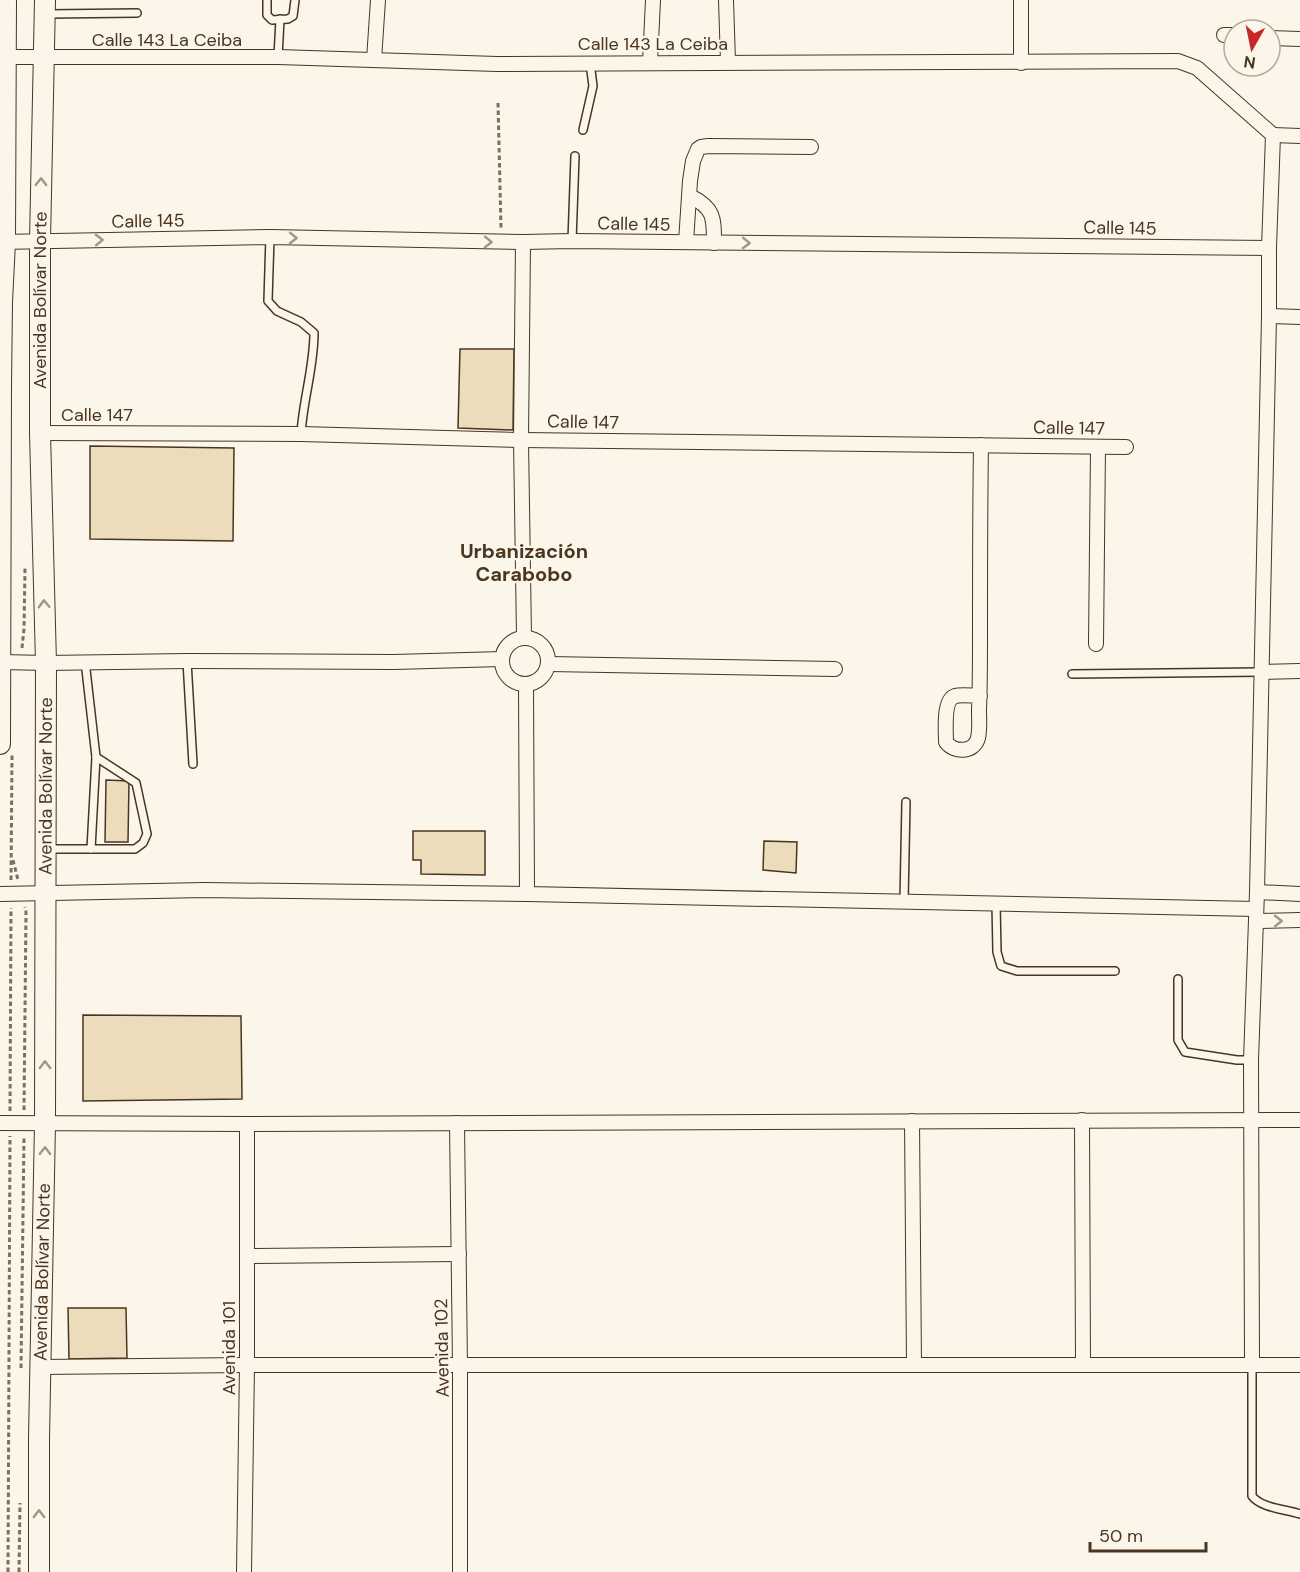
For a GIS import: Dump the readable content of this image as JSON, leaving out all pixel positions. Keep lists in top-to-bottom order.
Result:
{
  "streets": {
    "main road": ["Avenida Bolívar Norte"],
    "street": [
      "Calle 143 La Ceiba",
      "Calle 145",
      "Calle 147",
      "Avenida 101",
      "Avenida 102"
    ]
  },
  "crossings": [
    ["Calle 143 La Ceiba", "Avenida Bolívar Norte"],
    ["Calle 145", "Avenida Bolívar Norte"],
    ["Avenida Bolívar Norte", "Calle 147"]
  ],
  "one_way": ["Calle 145"],
  "districts": ["Urbanización Carabobo"],
  "scale_bar": "50 m",
  "north": "bottom"
}
